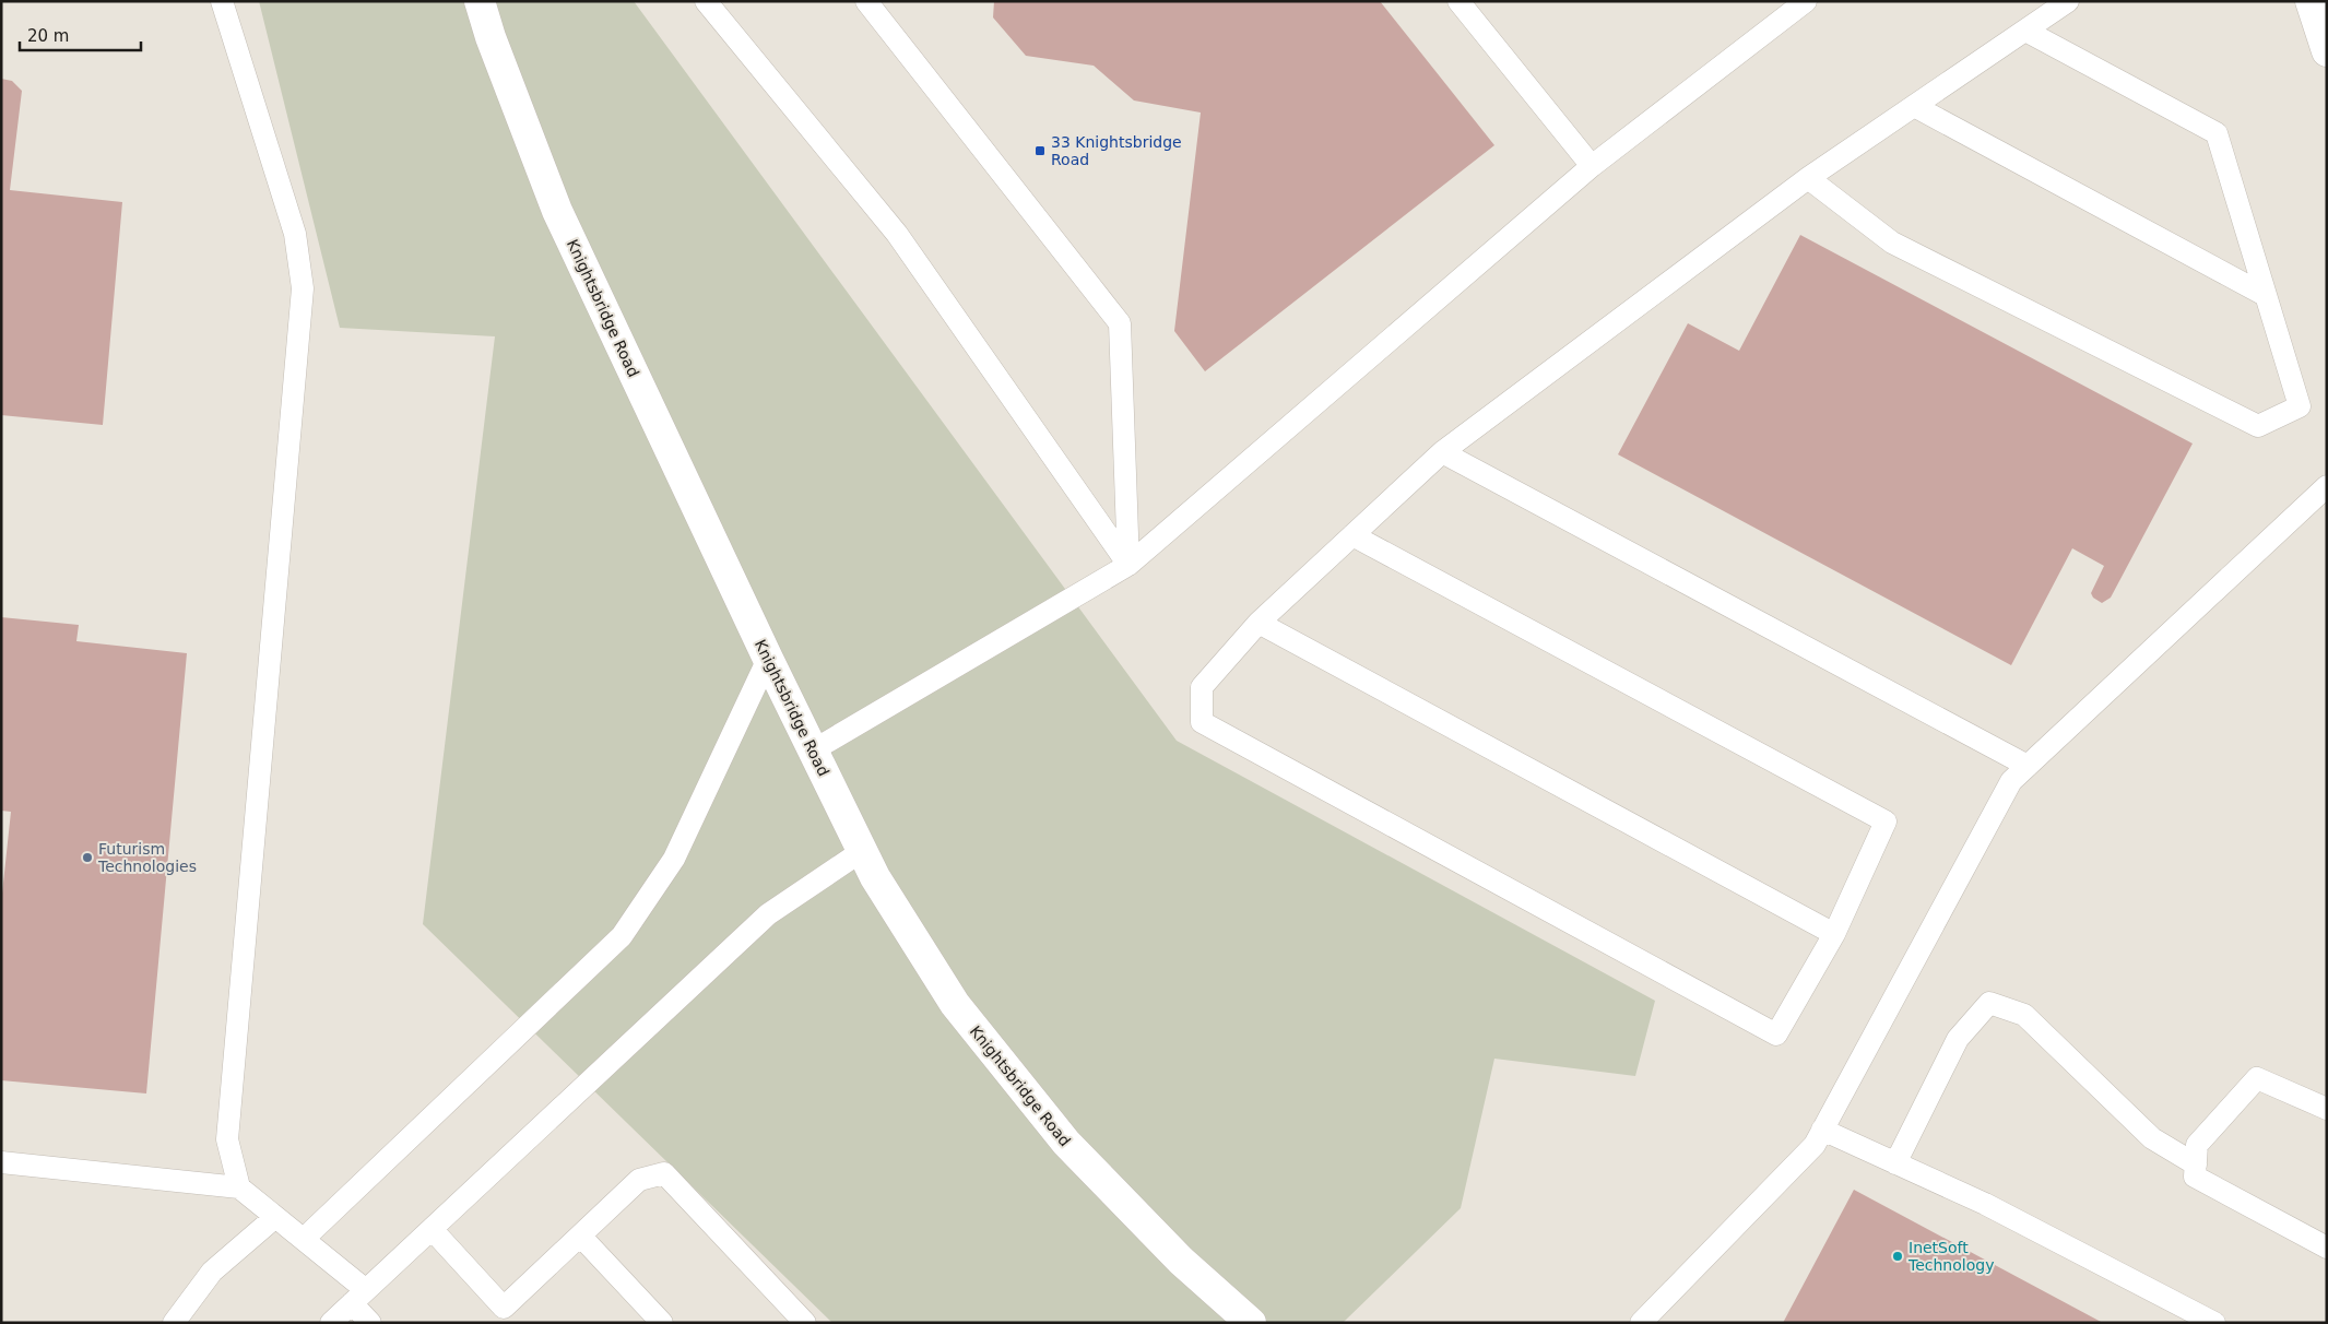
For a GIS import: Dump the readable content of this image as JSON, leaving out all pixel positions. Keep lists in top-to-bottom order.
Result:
{
  "streets": {
    "street": ["Knightsbridge Road"]
  },
  "places": {
    "transit": ["33 Knightsbridge Road"],
    "other": ["Futurism Technologies", "InetSoft Technology"]
  },
  "scale_bar": "20 m"
}
